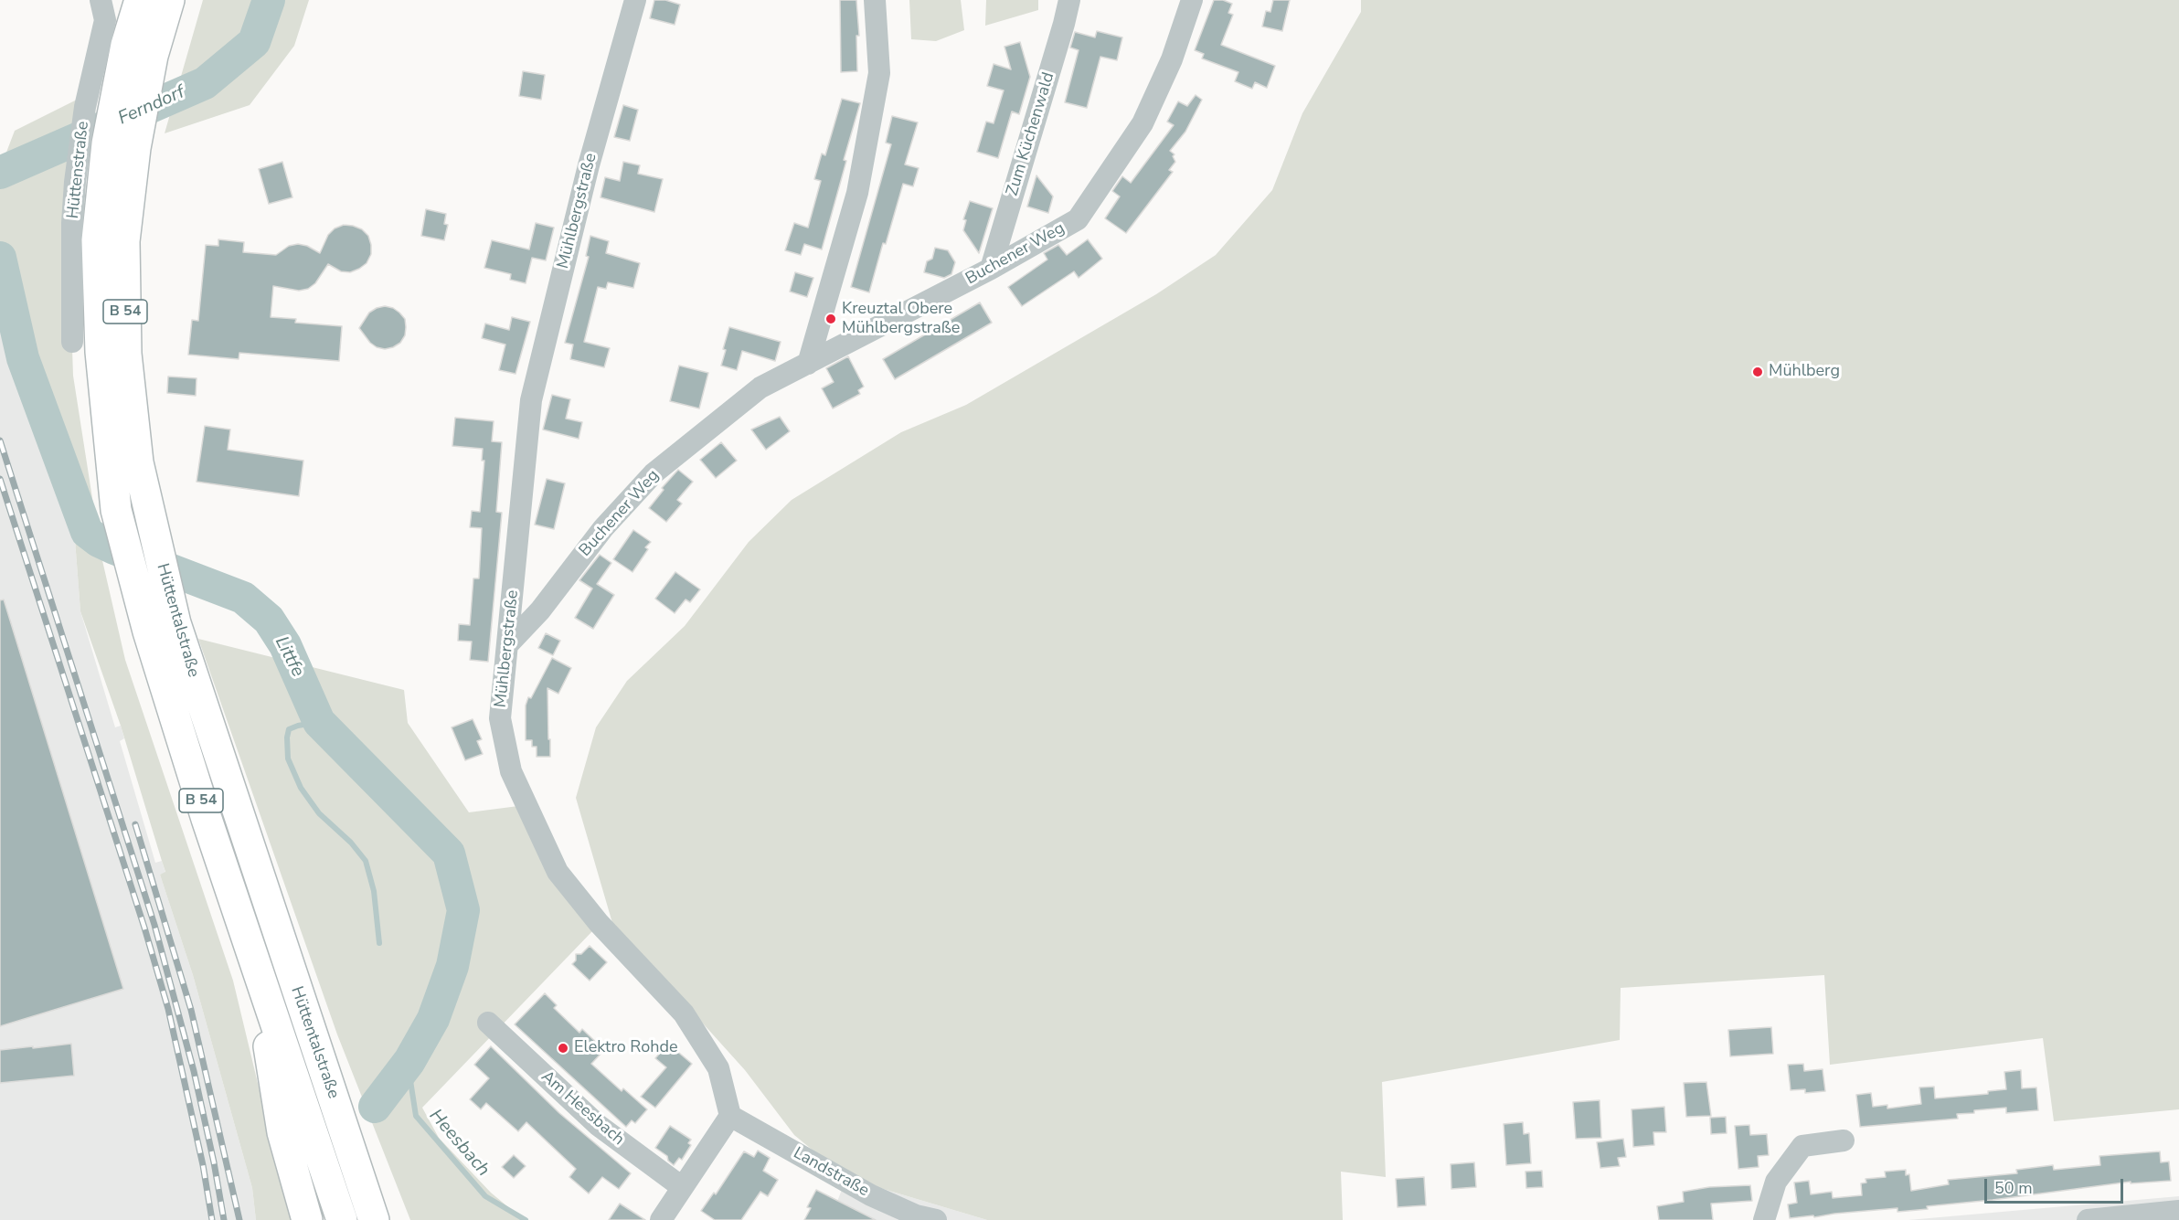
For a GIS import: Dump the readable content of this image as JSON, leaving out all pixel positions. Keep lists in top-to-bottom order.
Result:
{
  "streets": {
    "highway": ["B 54", "Hüttentalstraße"],
    "street": [
      "Zum Küchenwald",
      "Hüttenstraße",
      "Mühlbergstraße",
      "Buchener Weg",
      "Am Heesbach",
      "Landstraße"
    ]
  },
  "crossings": [
    ["Zum Küchenwald", "Buchener Weg"],
    ["Mühlbergstraße", "Buchener Weg"],
    ["Mühlbergstraße", "Landstraße"]
  ],
  "water": ["Ferndorf", "Littfe", "Heesbach"],
  "places": ["Kreuztal Obere Mühlbergstraße", "Mühlberg", "Elektro Rohde"],
  "scale_bar": "50 m"
}
